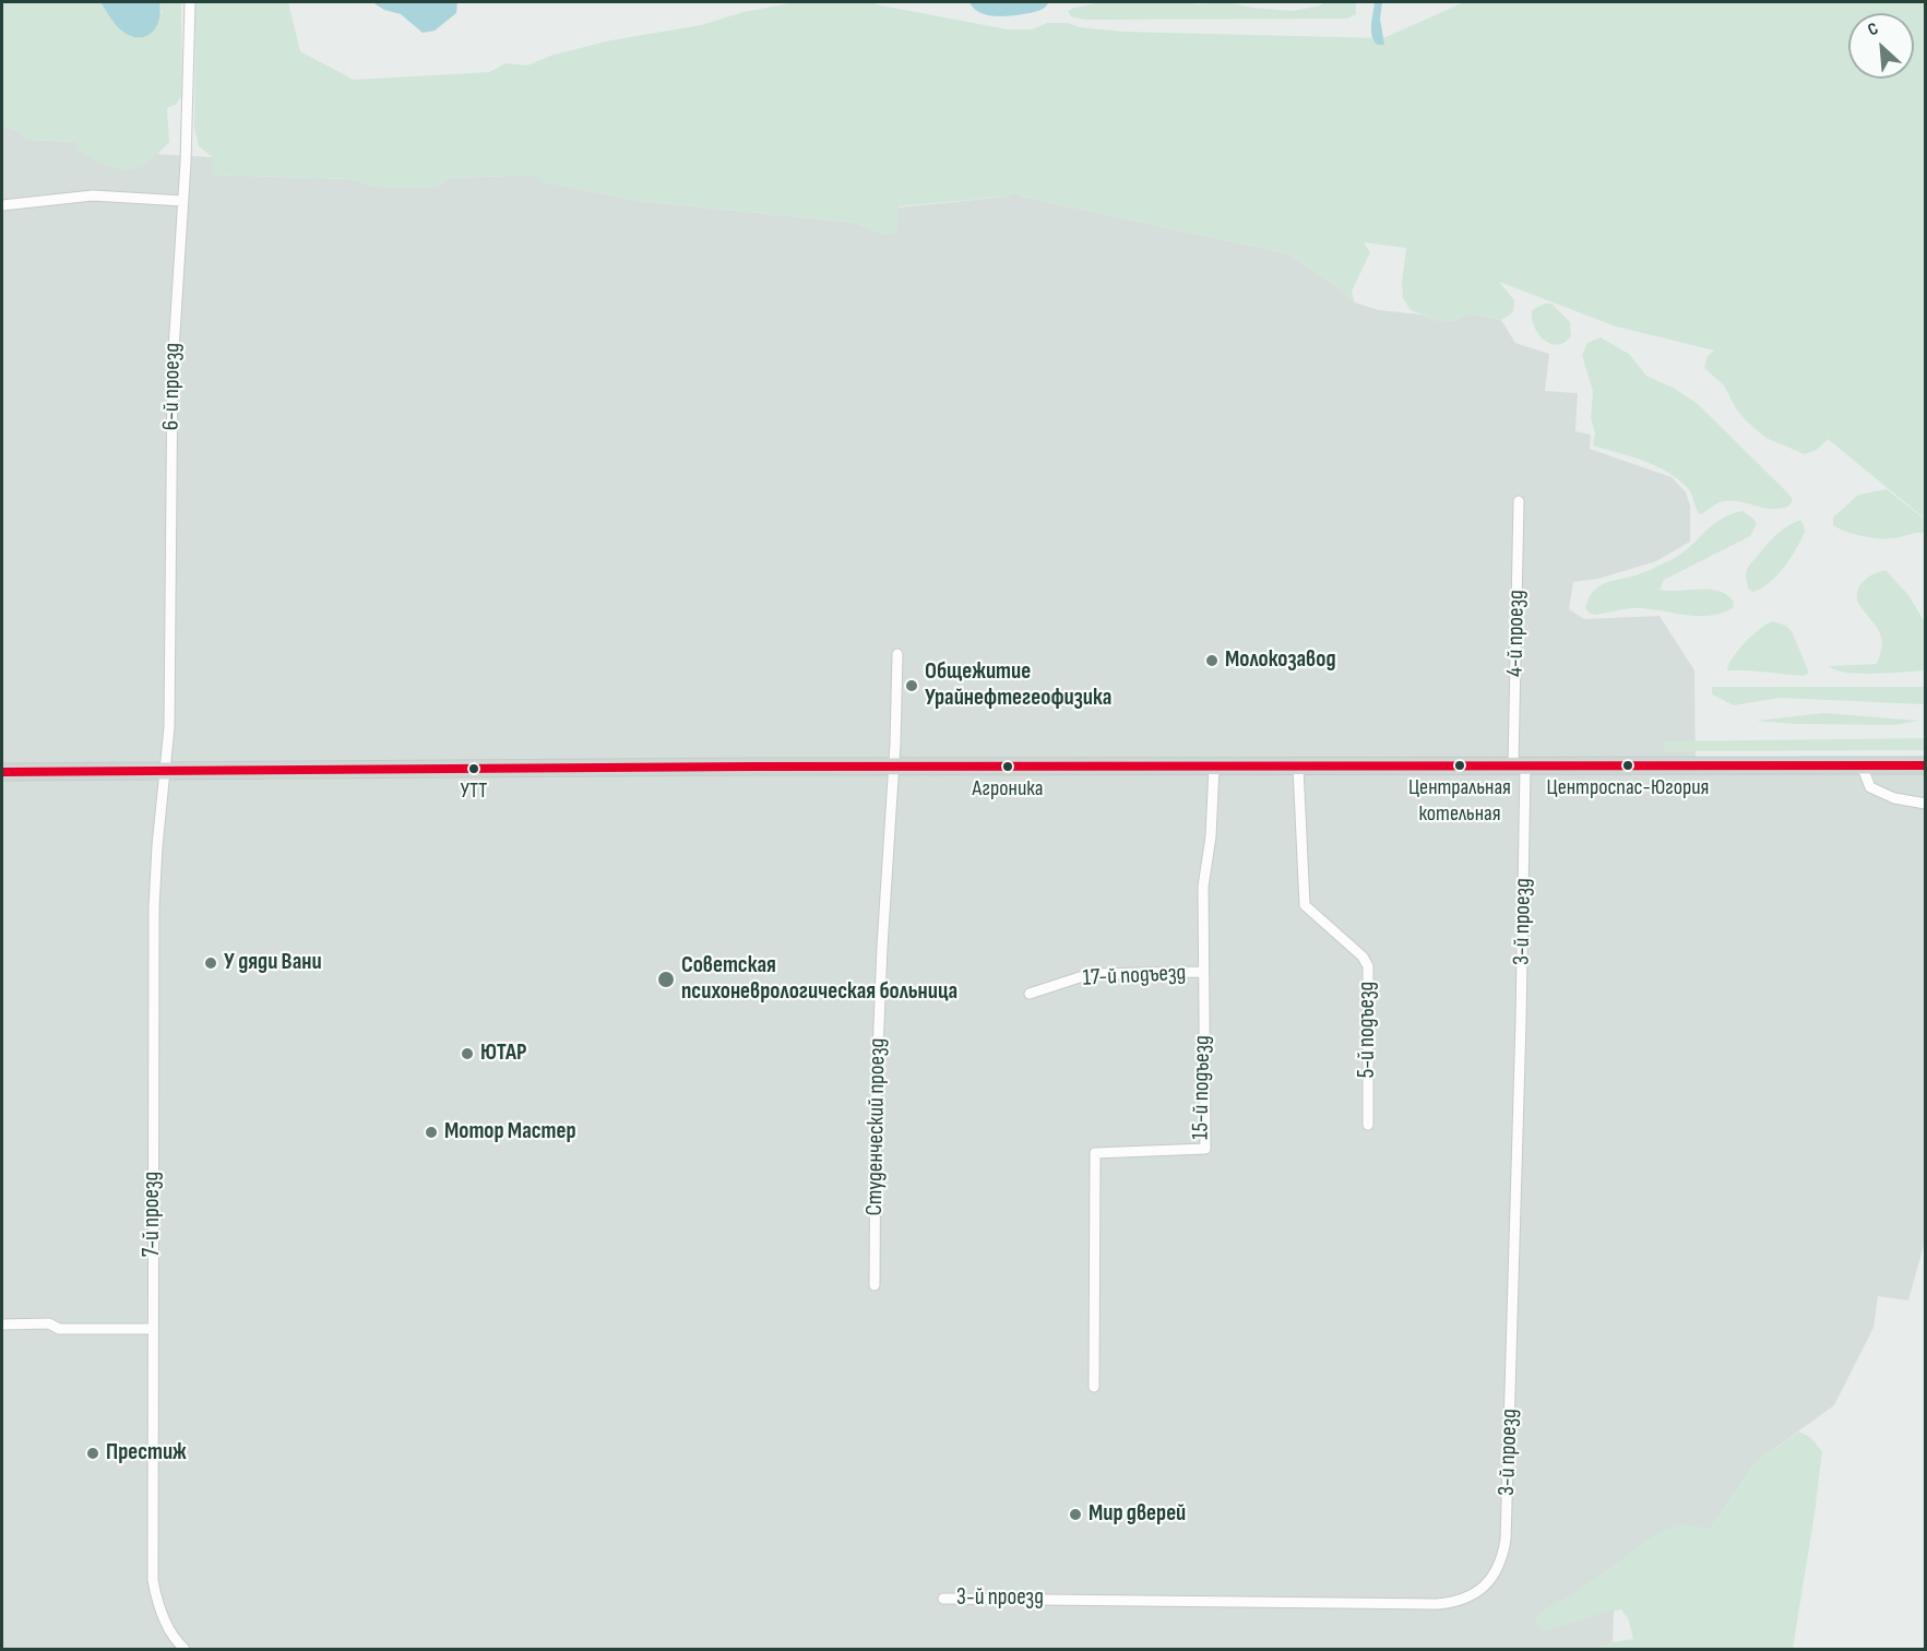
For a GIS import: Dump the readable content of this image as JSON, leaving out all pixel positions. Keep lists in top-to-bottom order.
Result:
{
  "streets": {
    "street": [
      "6-й проезд",
      "4-й проезд",
      "3-й проезд",
      "17-й подъезд",
      "5-й подъезд",
      "15-й подъезд",
      "Студенческий проезд",
      "7-й проезд"
    ]
  },
  "crossings": [
    ["6-й проезд", "7-й проезд"],
    ["4-й проезд", "3-й проезд"],
    ["17-й подъезд", "15-й подъезд"]
  ],
  "places": [
    "Молокозавод",
    "Общежитие Урайнефтегеофизика",
    "Центральная котельная",
    "Центроспас-Югория",
    "Агроника",
    "УТТ",
    "У дяди Вани",
    "Советская психоневрологическая больница",
    "ЮТАР",
    "Мотор Мастер",
    "Престиж",
    "Мир дверей"
  ],
  "north": "top left"
}
